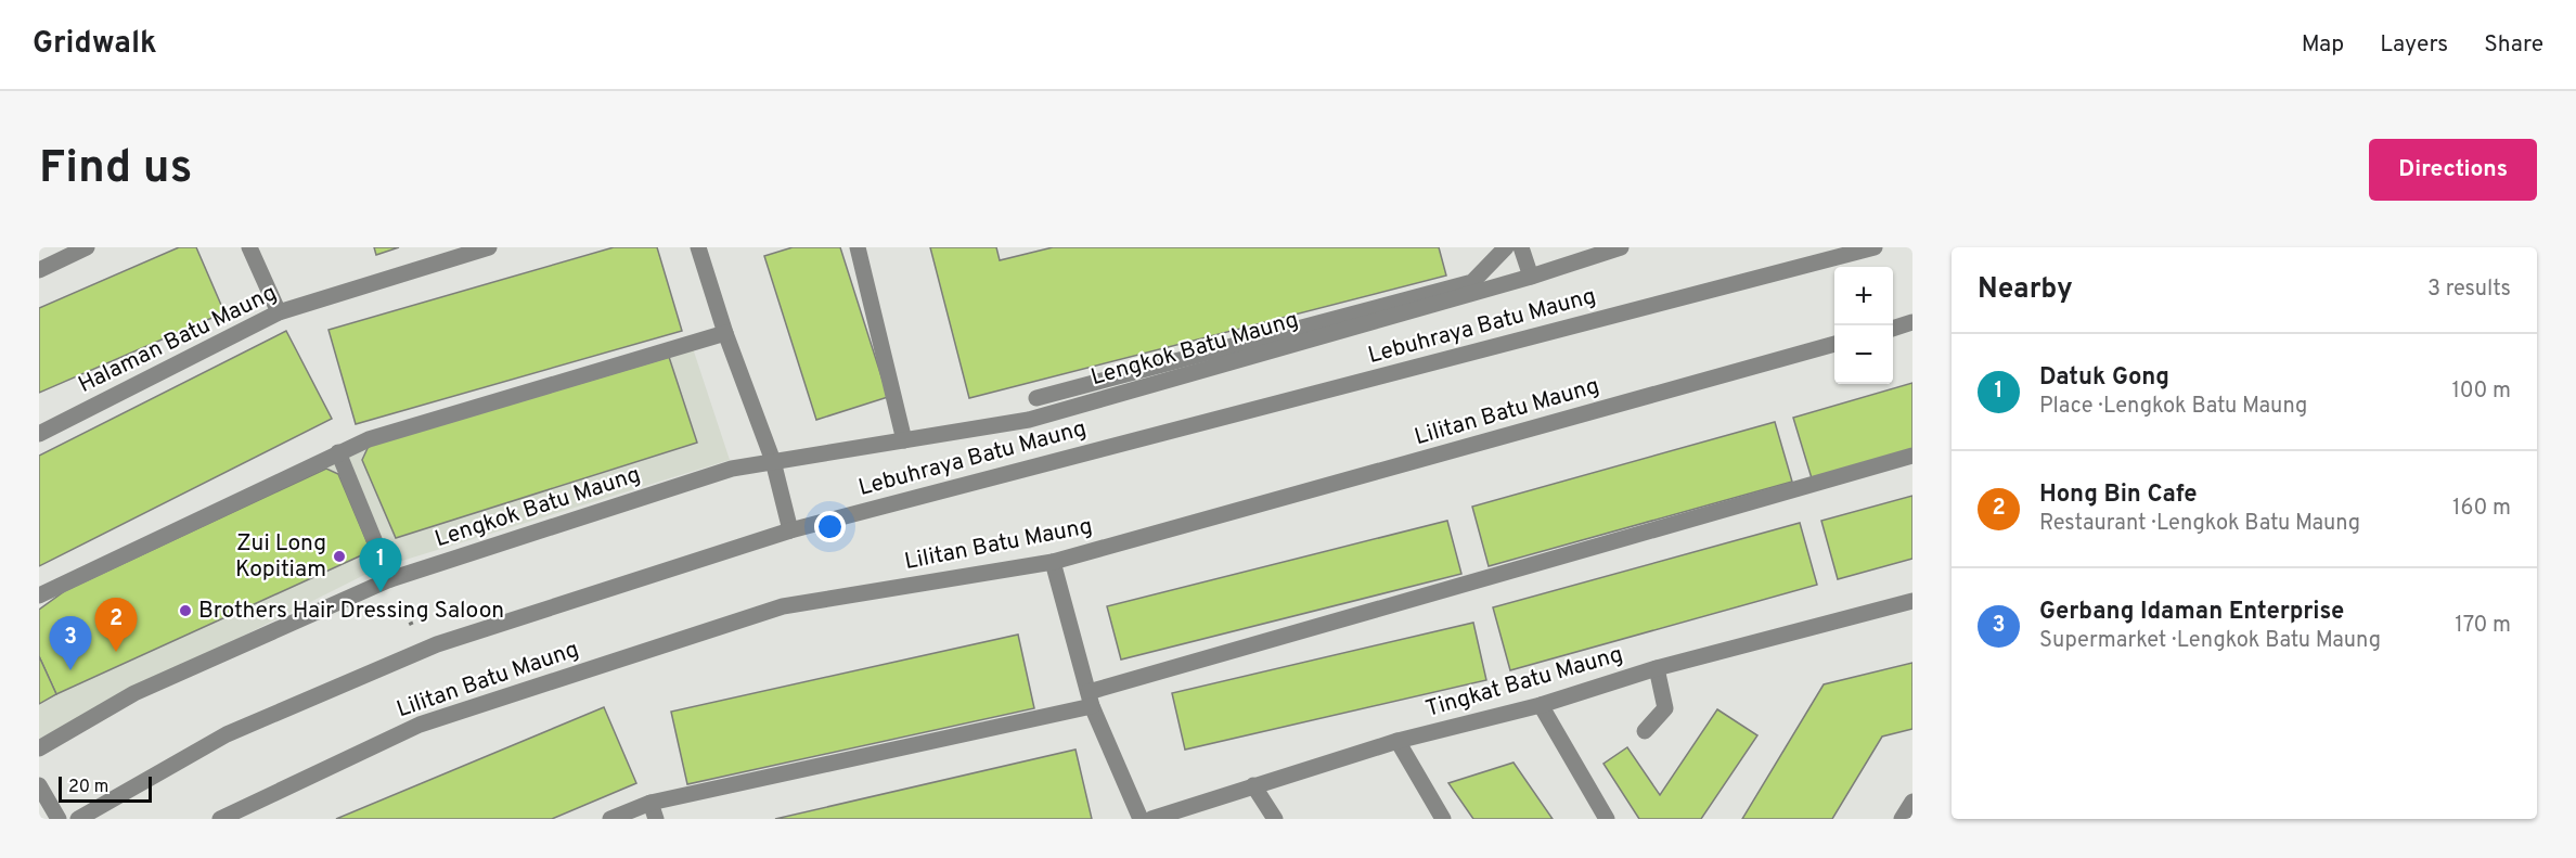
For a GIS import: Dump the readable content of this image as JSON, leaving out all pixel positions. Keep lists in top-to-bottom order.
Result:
{
  "streets": {
    "street": [
      "Lebuhraya Batu Maung",
      "Halaman Batu Maung",
      "Lengkok Batu Maung",
      "Lilitan Batu Maung",
      "Tingkat Batu Maung"
    ]
  },
  "places": ["Zui Long Kopitiam", "Brothers Hair Dressing Saloon"],
  "scale_bar": "20 m",
  "page": {
    "header": "Gridwalk",
    "nav": ["Map", "Layers", "Share"],
    "buttons": "Directions",
    "title": "Find us",
    "heading": ["Nearby", "3 results"],
    "map_buttons": ["+", "−"],
    "list": [
      {
        "mark": "1",
        "name": "Datuk Gong",
        "note": "Place · Lengkok Batu Maung",
        "value": "100 m"
      },
      {
        "mark": "2",
        "name": "Hong Bin Cafe",
        "note": "Restaurant · Lengkok Batu Maung",
        "value": "160 m"
      },
      {
        "mark": "3",
        "name": "Gerbang Idaman Enterprise",
        "note": "Supermarket · Lengkok Batu Maung",
        "value": "170 m"
      }
    ],
    "pins": ["1", "2", "3"],
    "scale": "20 m"
  }
}
